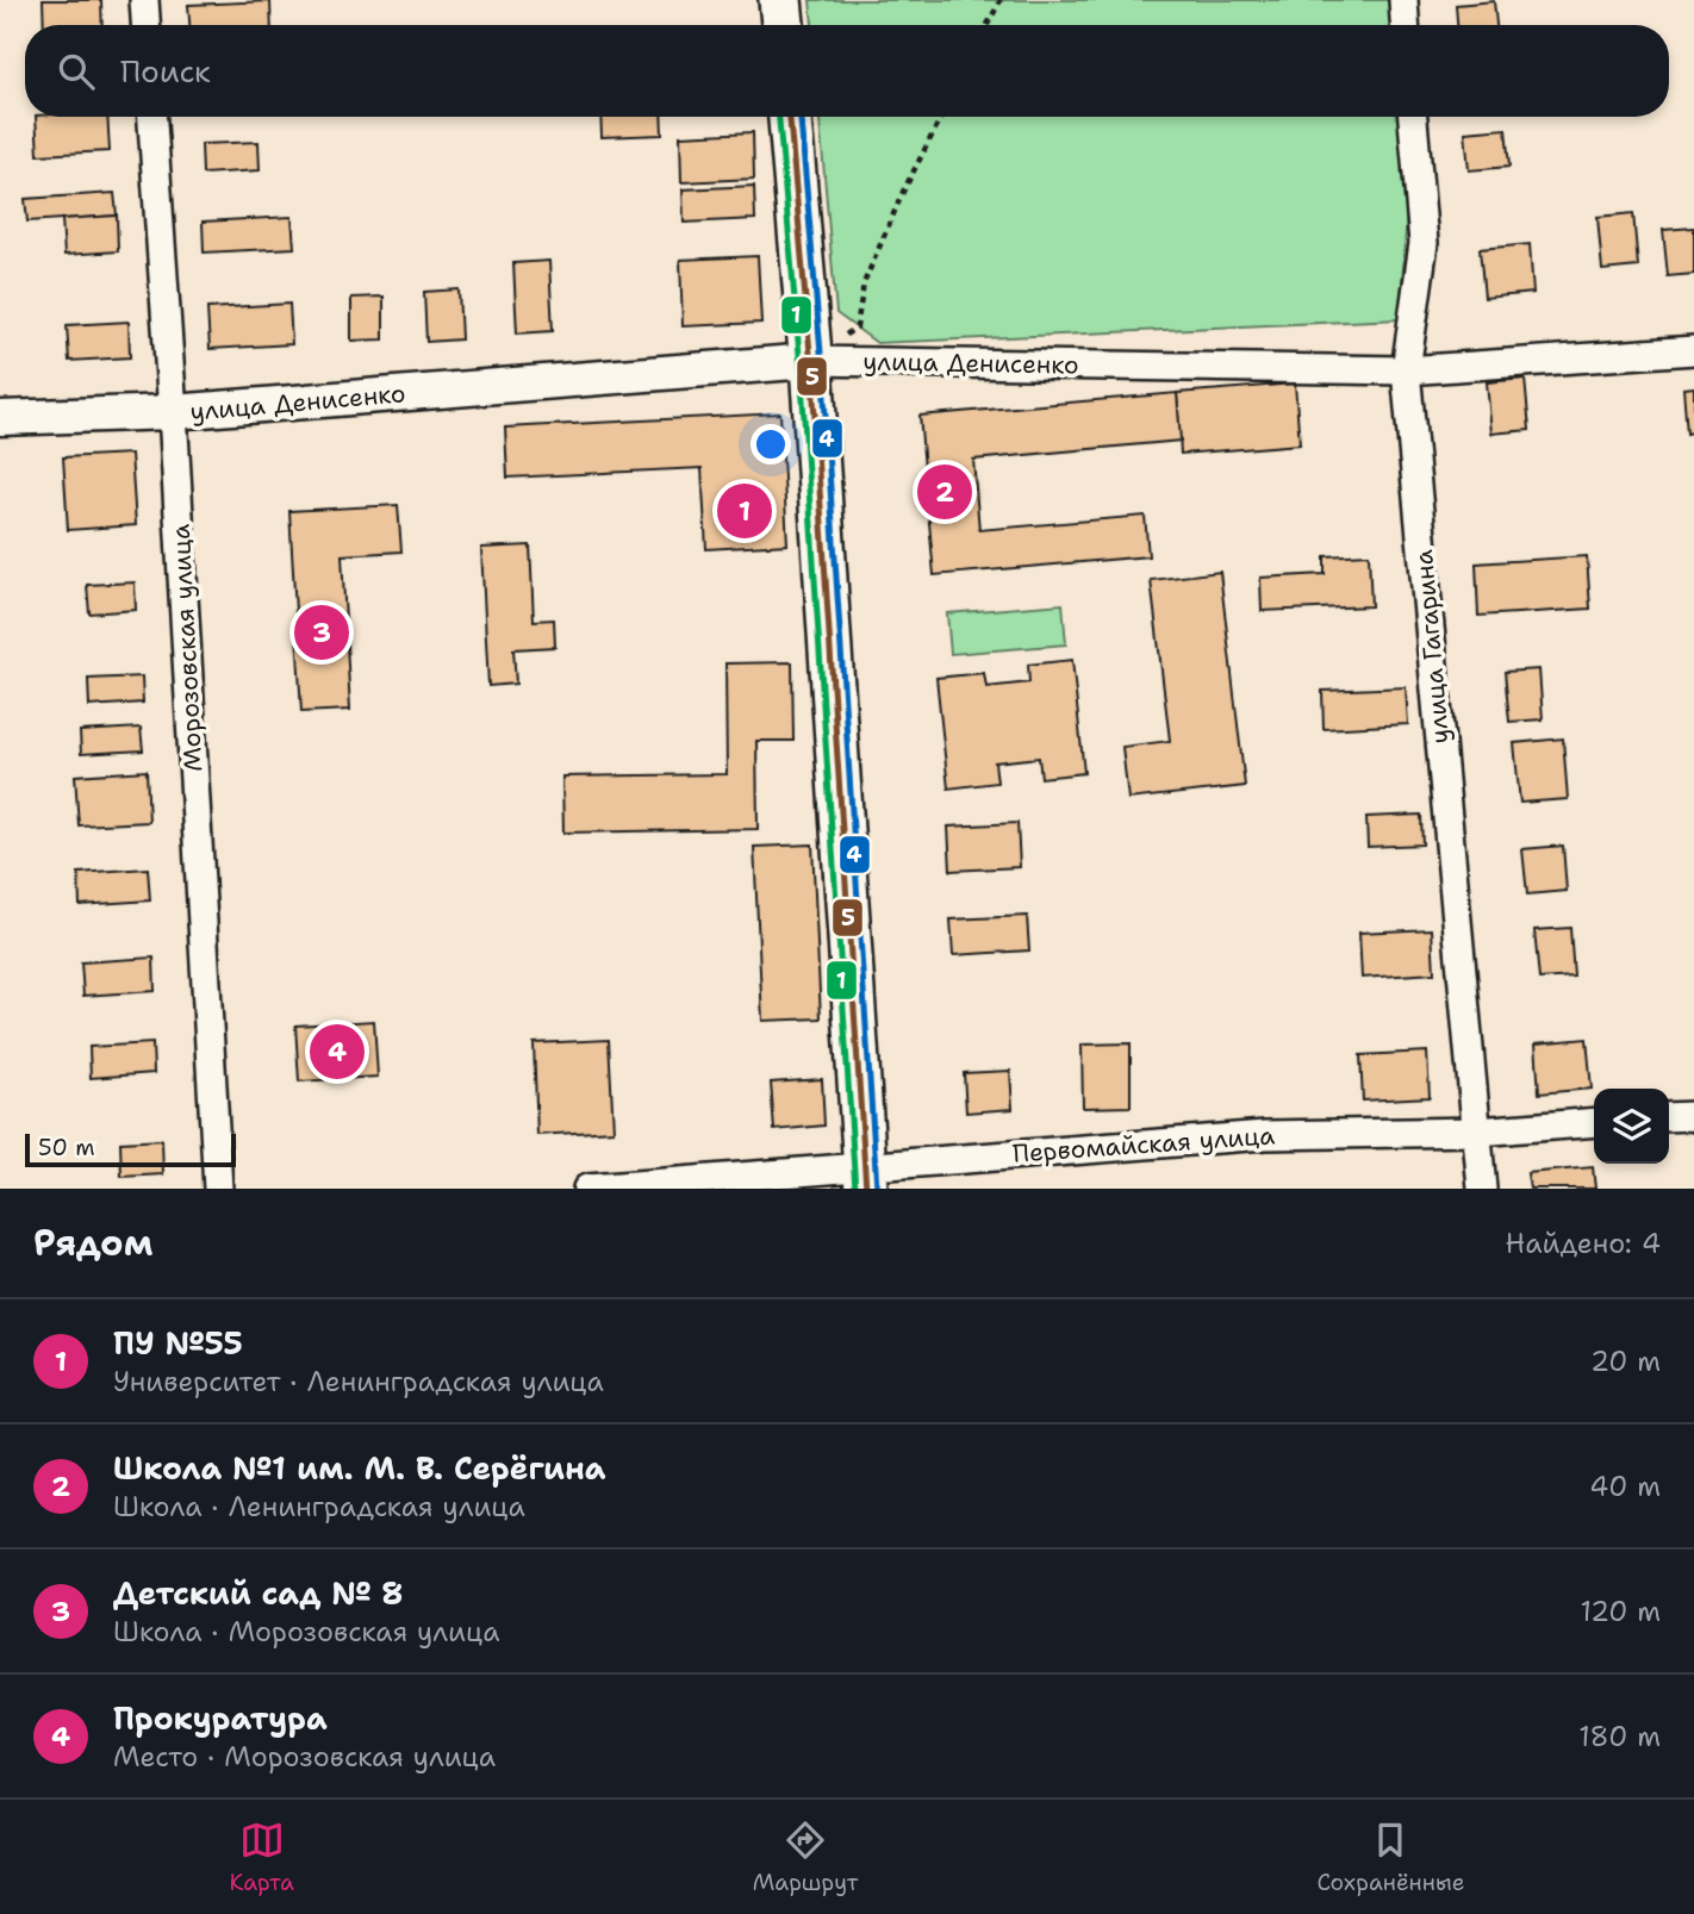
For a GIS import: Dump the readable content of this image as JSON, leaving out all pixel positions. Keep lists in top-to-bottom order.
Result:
{
  "streets": {
    "street": [
      "улица Денисенко",
      "улица Гагарина",
      "Морозовская улица",
      "Первомайская улица"
    ]
  },
  "crossings": [
    ["улица Денисенко", "улица Гагарина"],
    ["улица Денисенко", "Морозовская улица"],
    ["улица Гагарина", "Первомайская улица"]
  ],
  "lines": ["transit line 5", "transit line 1", "transit line 4"],
  "scale_bar": "50 m",
  "page": {
    "search": "Поиск",
    "pins": [
      "2",
      "1",
      "3",
      "4"
    ],
    "scale": "50 m",
    "heading": ["Рядом", "Найдено: 4"],
    "list": [
      {
        "mark": "1",
        "name": "ПУ №55",
        "note": "Университет · Ленинградская улица",
        "value": "20 m"
      },
      {
        "mark": "2",
        "name": "Школа №1 им. М. В. Серёгина",
        "note": "Школа · Ленинградская улица",
        "value": "40 m"
      },
      {
        "mark": "3",
        "name": "Детский сад № 8",
        "note": "Школа · Морозовская улица",
        "value": "120 m"
      },
      {
        "mark": "4",
        "name": "Прокуратура",
        "note": "Место · Морозовская улица",
        "value": "180 m"
      }
    ],
    "nav": ["Карта", "Маршрут", "Сохранённые"]
  }
}
